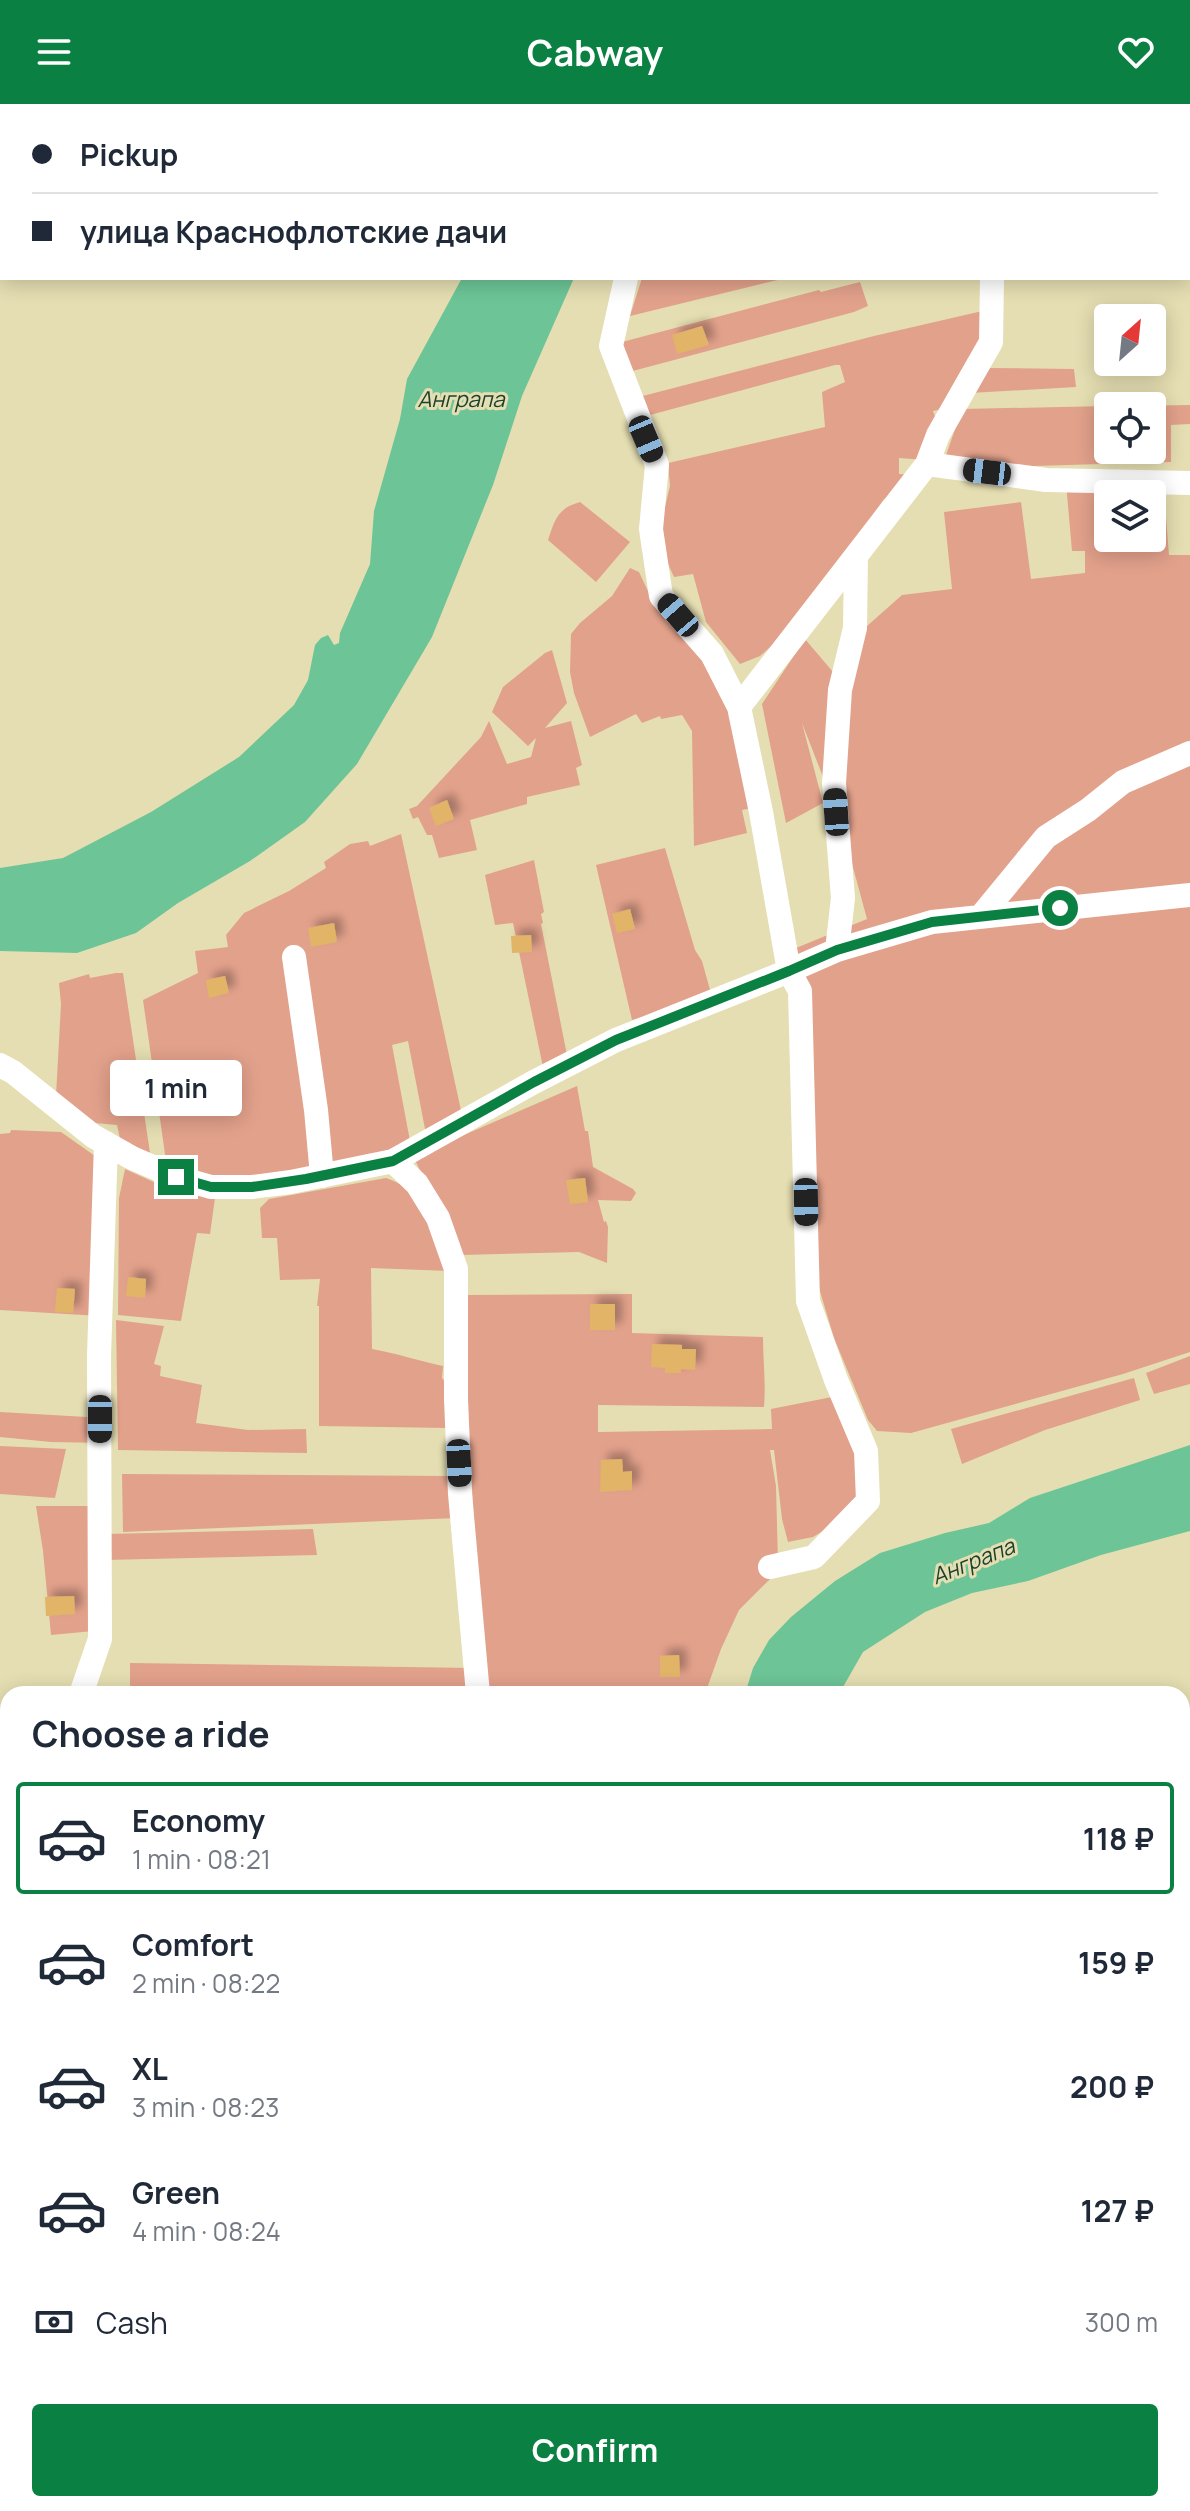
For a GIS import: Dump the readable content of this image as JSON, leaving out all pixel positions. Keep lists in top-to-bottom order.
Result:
{
  "water": ["Анграпа"],
  "north": "top right",
  "page": {
    "header": "Cabway",
    "banner": ["Pickup", "улица Краснофлотские дачи"],
    "bubble": "1 min",
    "heading": "Choose a ride",
    "list": [
      {
        "name": "Economy",
        "note": "1 min · 08:21",
        "value": "118 ₽"
      },
      {
        "name": "Comfort",
        "note": "2 min · 08:22",
        "value": "159 ₽"
      },
      {
        "name": "XL",
        "note": "3 min · 08:23",
        "value": "200 ₽"
      },
      {
        "name": "Green",
        "note": "4 min · 08:24",
        "value": "127 ₽"
      }
    ],
    "pay": ["Cash", "300 m"],
    "buttons": "Confirm"
  }
}
